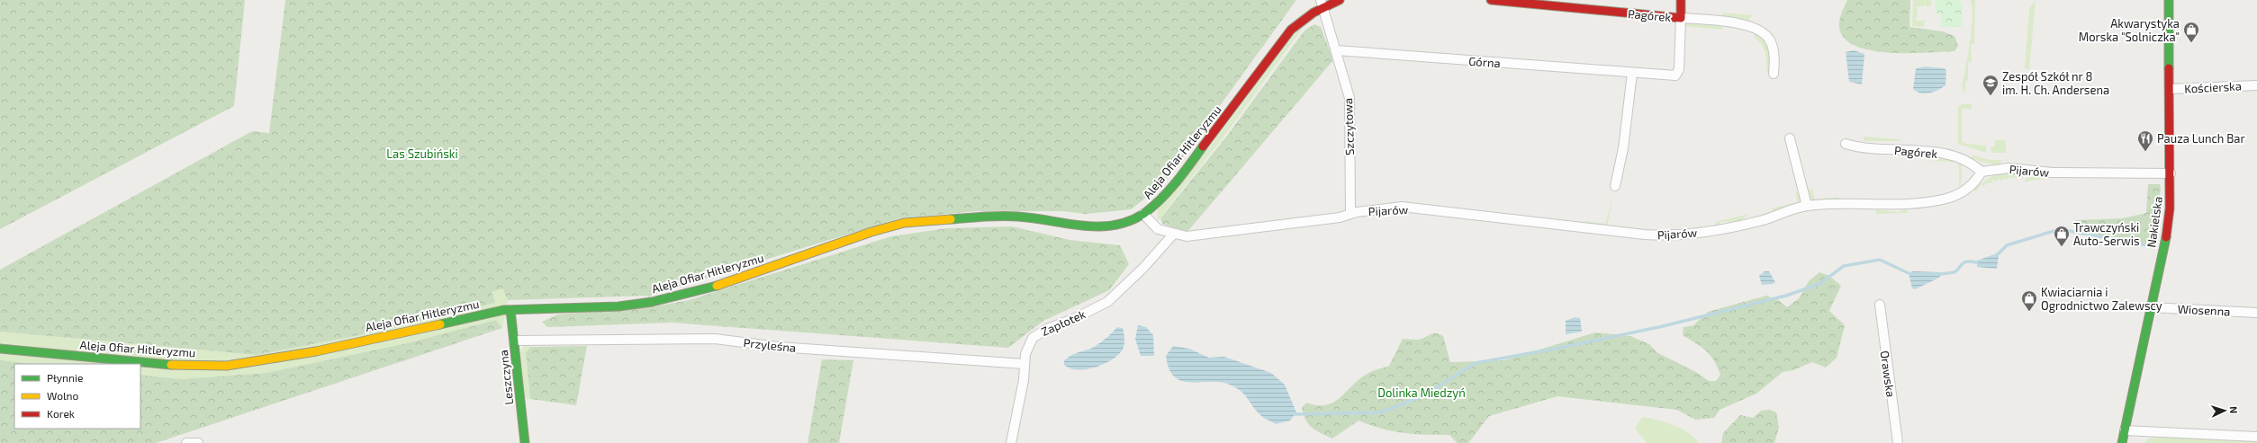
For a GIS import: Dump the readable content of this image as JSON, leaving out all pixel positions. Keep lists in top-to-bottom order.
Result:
{
  "streets": {
    "street": [
      "Pagórek",
      "Górna",
      "Kościerska",
      "Szczytowa",
      "Aleja Ofiar Hitleryzmu",
      "Pijarów",
      "Nakielska",
      "Wiosenna",
      "Zapłotek",
      "Przyleśna",
      "Orawska",
      "Leszczyna"
    ]
  },
  "crossings": [
    ["Pagórek", "Górna"],
    ["Pagórek", "Pijarów"],
    ["Górna", "Szczytowa"],
    ["Kościerska", "Nakielska"],
    ["Szczytowa", "Aleja Ofiar Hitleryzmu"],
    ["Szczytowa", "Pijarów"],
    ["Aleja Ofiar Hitleryzmu", "Pijarów"],
    ["Aleja Ofiar Hitleryzmu", "Leszczyna"],
    ["Pijarów", "Nakielska"],
    ["Pijarów", "Zapłotek"],
    ["Nakielska", "Wiosenna"],
    ["Zapłotek", "Przyleśna"],
    ["Przyleśna", "Leszczyna"]
  ],
  "parks": ["Las Szubiński", "Dolinka Miedzyń"],
  "places": {
    "shop": ["Akwarystyka Morska \"Solniczka\"", "Trawczyński Auto-Serwis", "Kwiaciarnia i Ogrodnictwo Zalewscy"],
    "school or university": ["Zespół Szkół nr 8 im. H. Ch. Andersena"],
    "restaurant": ["Pauza Lunch Bar"]
  },
  "legend": ["Płynnie", "Wolno", "Korek"],
  "north": "right"
}
